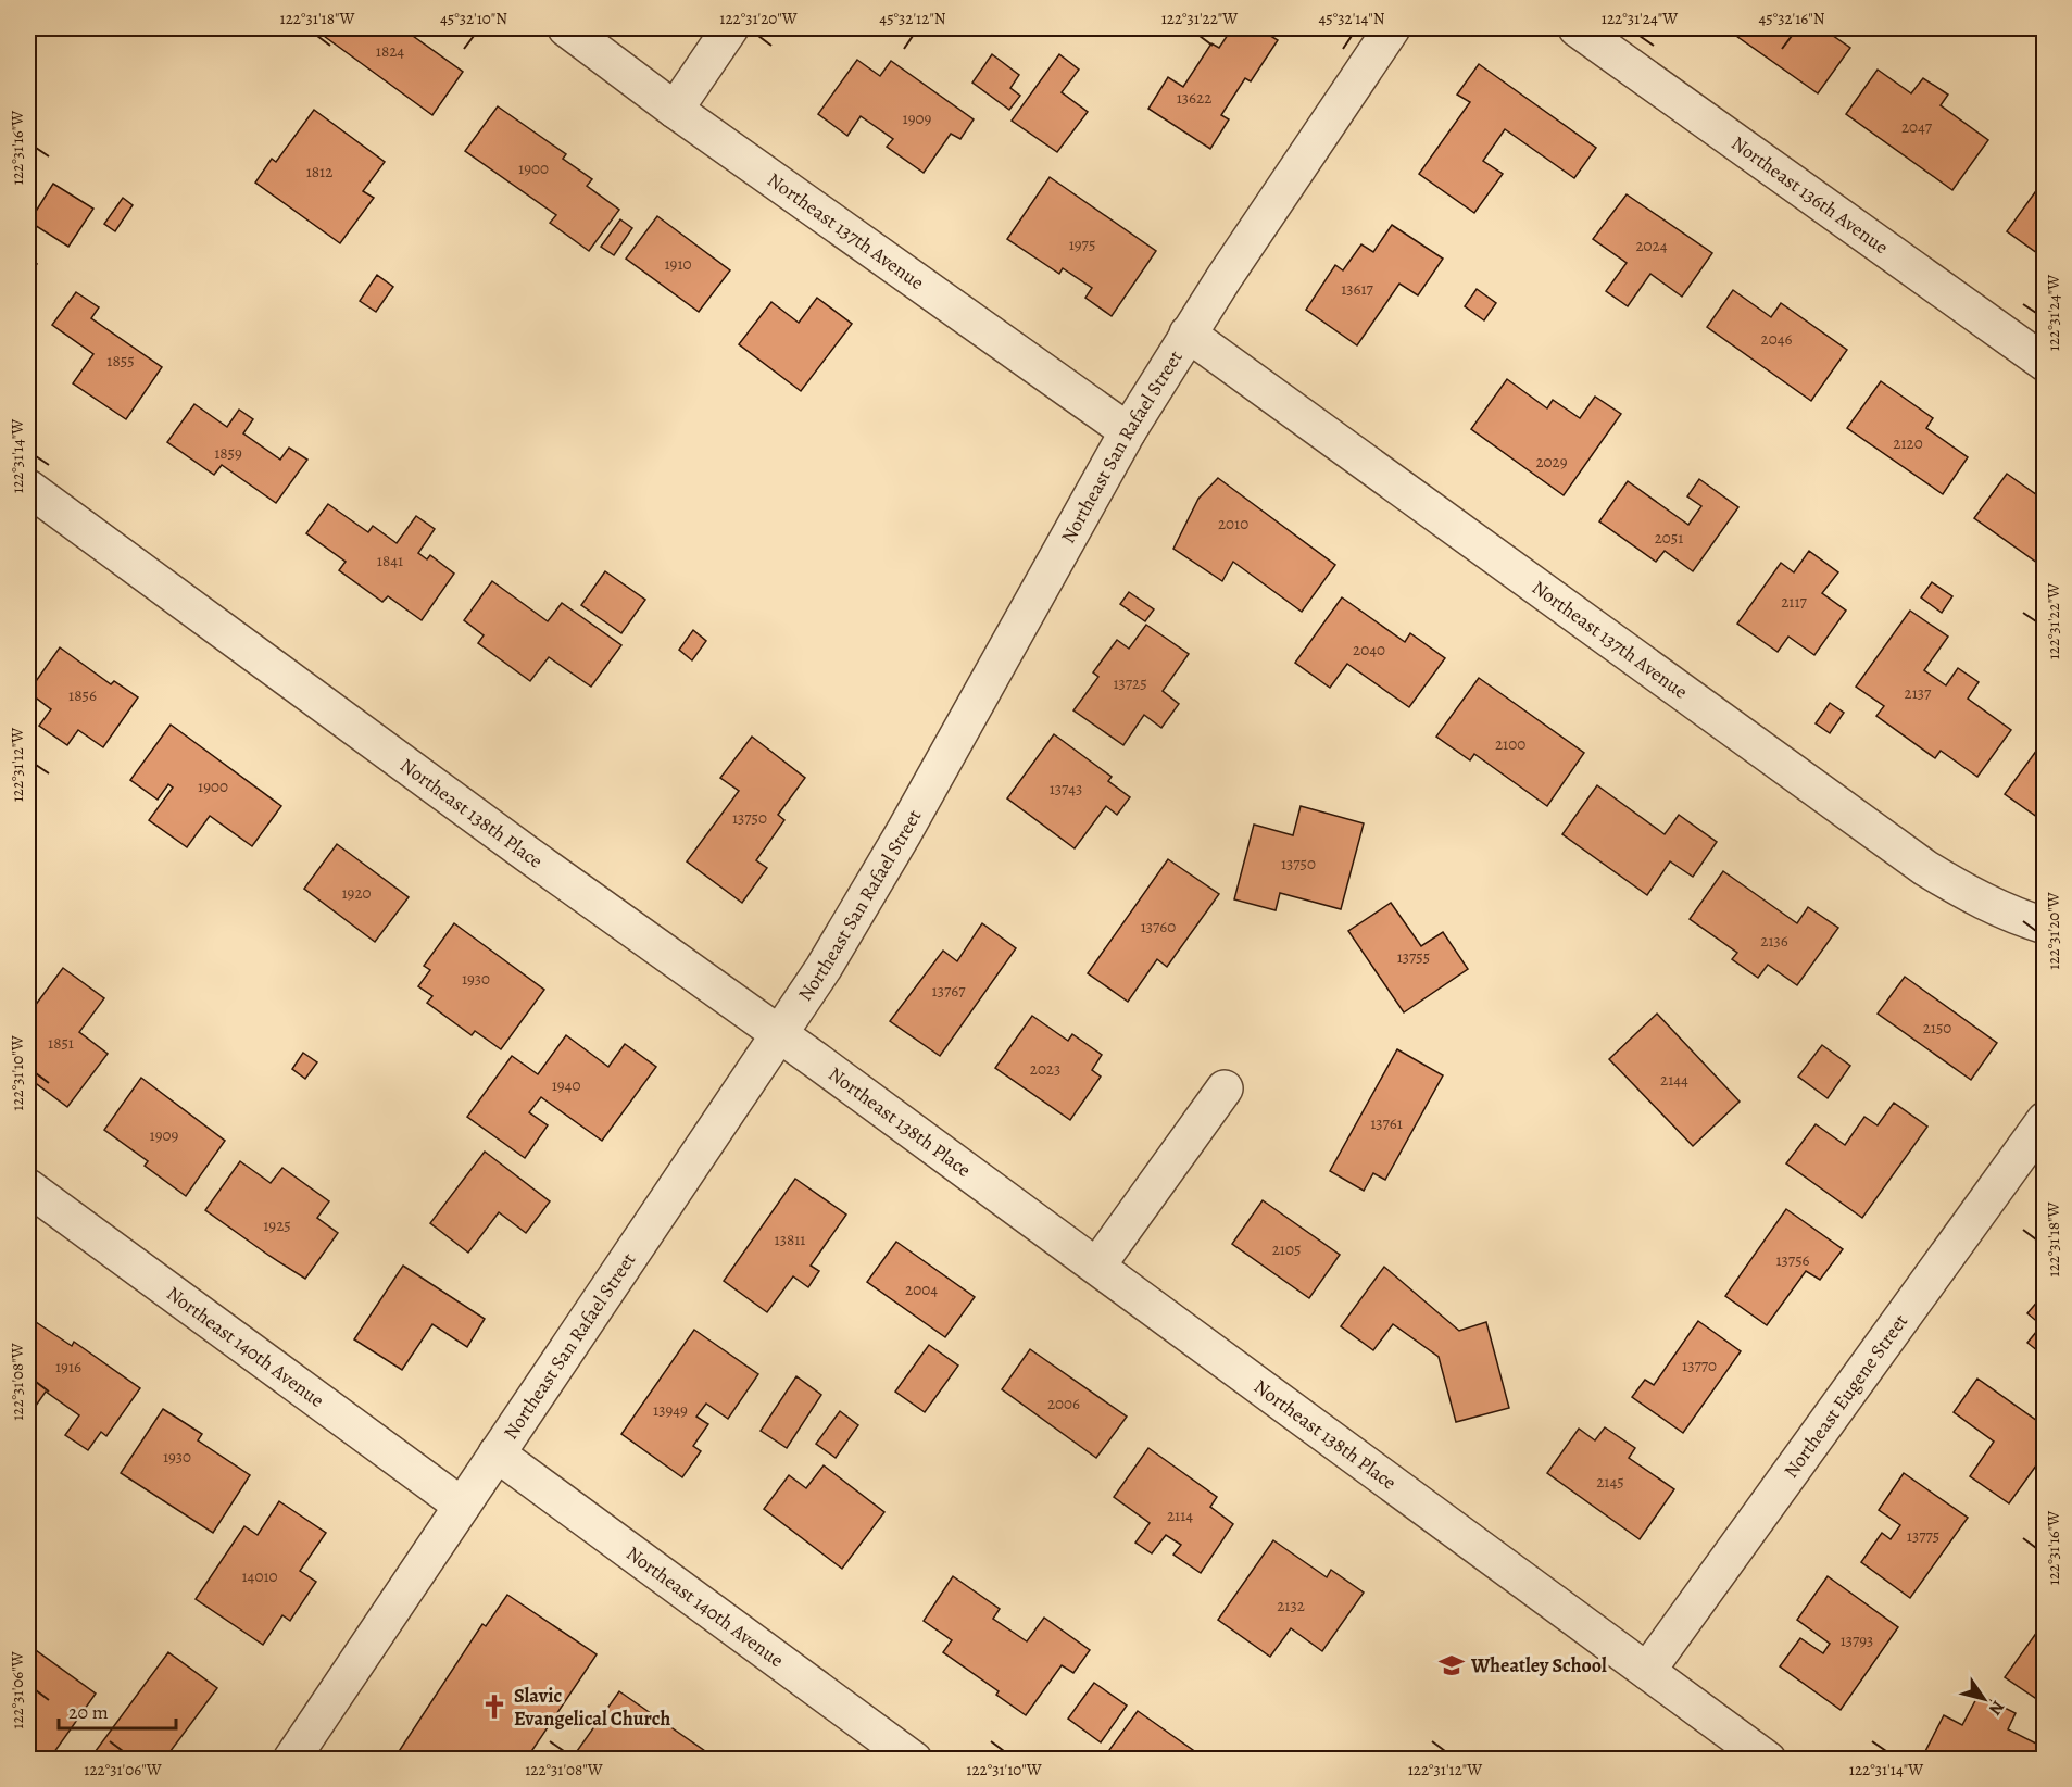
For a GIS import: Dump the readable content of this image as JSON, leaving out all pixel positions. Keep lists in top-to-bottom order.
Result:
{
  "streets": {
    "street": [
      "Northeast 136th Avenue",
      "Northeast 137th Avenue",
      "Northeast San Rafael Street",
      "Northeast 138th Place",
      "Northeast 140th Avenue",
      "Northeast Eugene Street"
    ]
  },
  "crossings": [
    ["Northeast 137th Avenue", "Northeast San Rafael Street"],
    ["Northeast San Rafael Street", "Northeast 138th Place"],
    ["Northeast San Rafael Street", "Northeast 140th Avenue"],
    ["Northeast 138th Place", "Northeast Eugene Street"]
  ],
  "places": {
    "school or university": ["Wheatley School"],
    "church": ["Slavic Evangelical Church"]
  },
  "house_numbers": [
    "1824",
    "13622",
    "1909",
    "2047",
    "1900",
    "1812",
    "1975",
    "2024",
    "1910",
    "13617",
    "2046",
    "1855",
    "2120",
    "1859",
    "2029",
    "2010",
    "2051",
    "1841",
    "2117",
    "2040",
    "13725",
    "2137",
    "1856",
    "2100",
    "1900",
    "13743",
    "13750",
    "13750",
    "1920",
    "13760",
    "2136",
    "13755",
    "1930",
    "13767",
    "2150",
    "1851",
    "2023",
    "2144",
    "1940",
    "13761",
    "1909",
    "1925",
    "13811",
    "2105",
    "13756",
    "2004",
    "13770",
    "1916",
    "2006",
    "13949",
    "1930",
    "2145",
    "2114",
    "13775",
    "14010",
    "2132",
    "13793"
  ],
  "scale_bar": "20 m",
  "north": "bottom right",
  "coordinates": [
    "122°31'18\"W",
    "45°32'10\"N",
    "122°31'20\"W",
    "45°32'12\"N",
    "122°31'22\"W",
    "45°32'14\"N",
    "122°31'24\"W",
    "45°32'16\"N",
    "122°31'16\"W",
    "122°31'14\"W",
    "122°31'12\"W",
    "122°31'10\"W",
    "122°31'08\"W",
    "122°31'06\"W"
  ]
}
